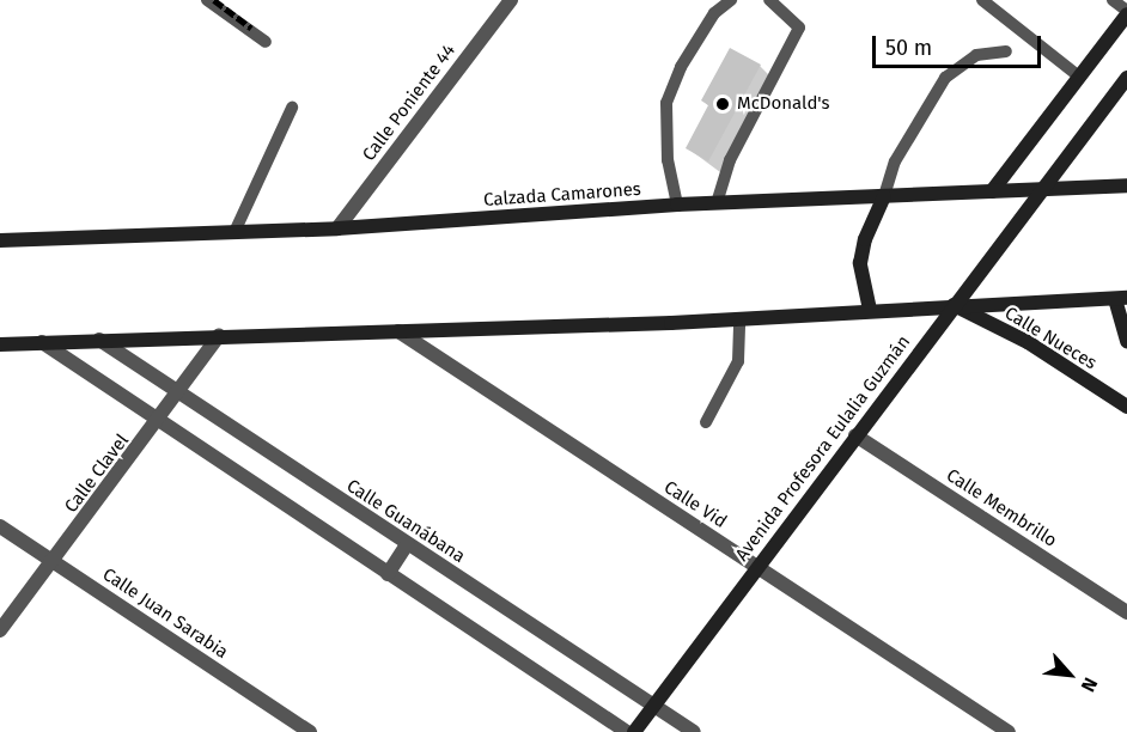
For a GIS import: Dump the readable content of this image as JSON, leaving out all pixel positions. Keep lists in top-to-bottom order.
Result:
{
  "streets": {
    "main road": ["Calzada Camarones", "Calle Nueces", "Avenida Profesora Eulalia Guzmán"],
    "street": [
      "Calle Poniente 44",
      "Calle Clavel",
      "Calle Vid",
      "Calle Membrillo",
      "Calle Guanábana",
      "Calle Juan Sarabia"
    ]
  },
  "crossings": [
    ["Calle Poniente 44", "Calzada Camarones"],
    ["Calzada Camarones", "Avenida Profesora Eulalia Guzmán"],
    ["Calle Nueces", "Avenida Profesora Eulalia Guzmán"],
    ["Avenida Profesora Eulalia Guzmán", "Calle Vid"],
    ["Avenida Profesora Eulalia Guzmán", "Calle Membrillo"],
    ["Avenida Profesora Eulalia Guzmán", "Calle Guanábana"],
    ["Calle Clavel", "Calle Guanábana"],
    ["Calle Clavel", "Calle Juan Sarabia"]
  ],
  "places": ["McDonald's"],
  "scale_bar": "50 m",
  "north": "bottom right"
}
